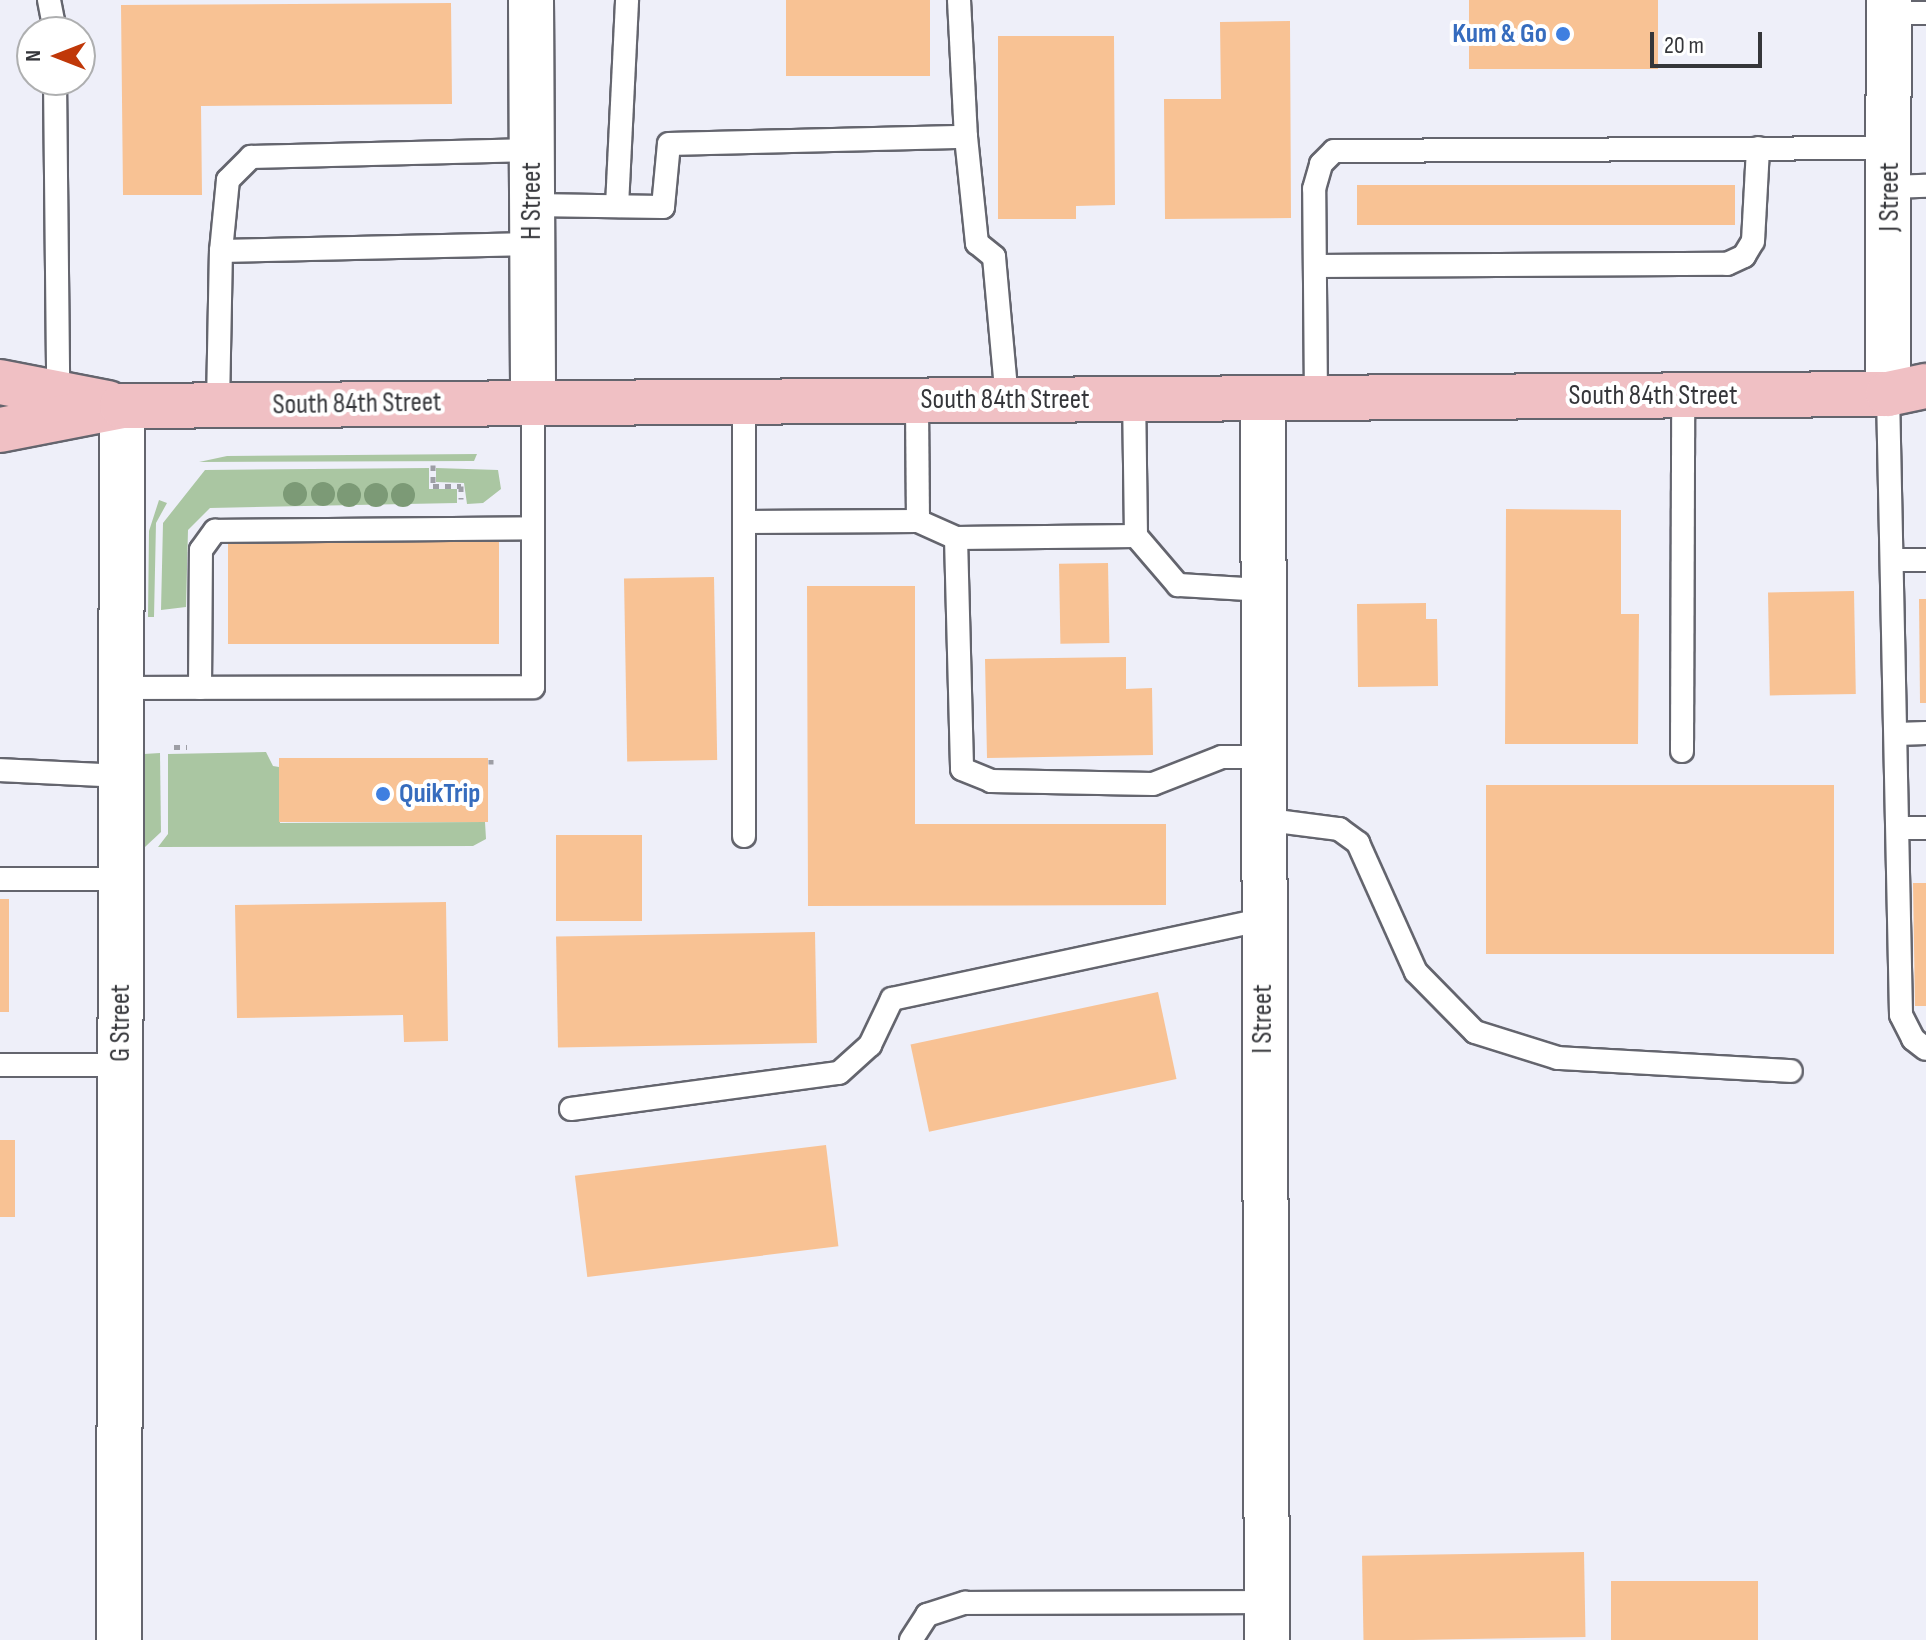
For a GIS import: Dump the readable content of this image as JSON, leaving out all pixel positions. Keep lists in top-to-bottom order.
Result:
{
  "streets": {
    "main road": ["South 84th Street"],
    "street": [
      "J Street",
      "H Street",
      "I Street",
      "G Street"
    ]
  },
  "crossings": [
    ["J Street", "South 84th Street"],
    ["H Street", "South 84th Street"],
    ["South 84th Street", "I Street"],
    ["South 84th Street", "G Street"]
  ],
  "places": ["Kum & Go", "QuikTrip"],
  "scale_bar": "20 m",
  "north": "left"
}
